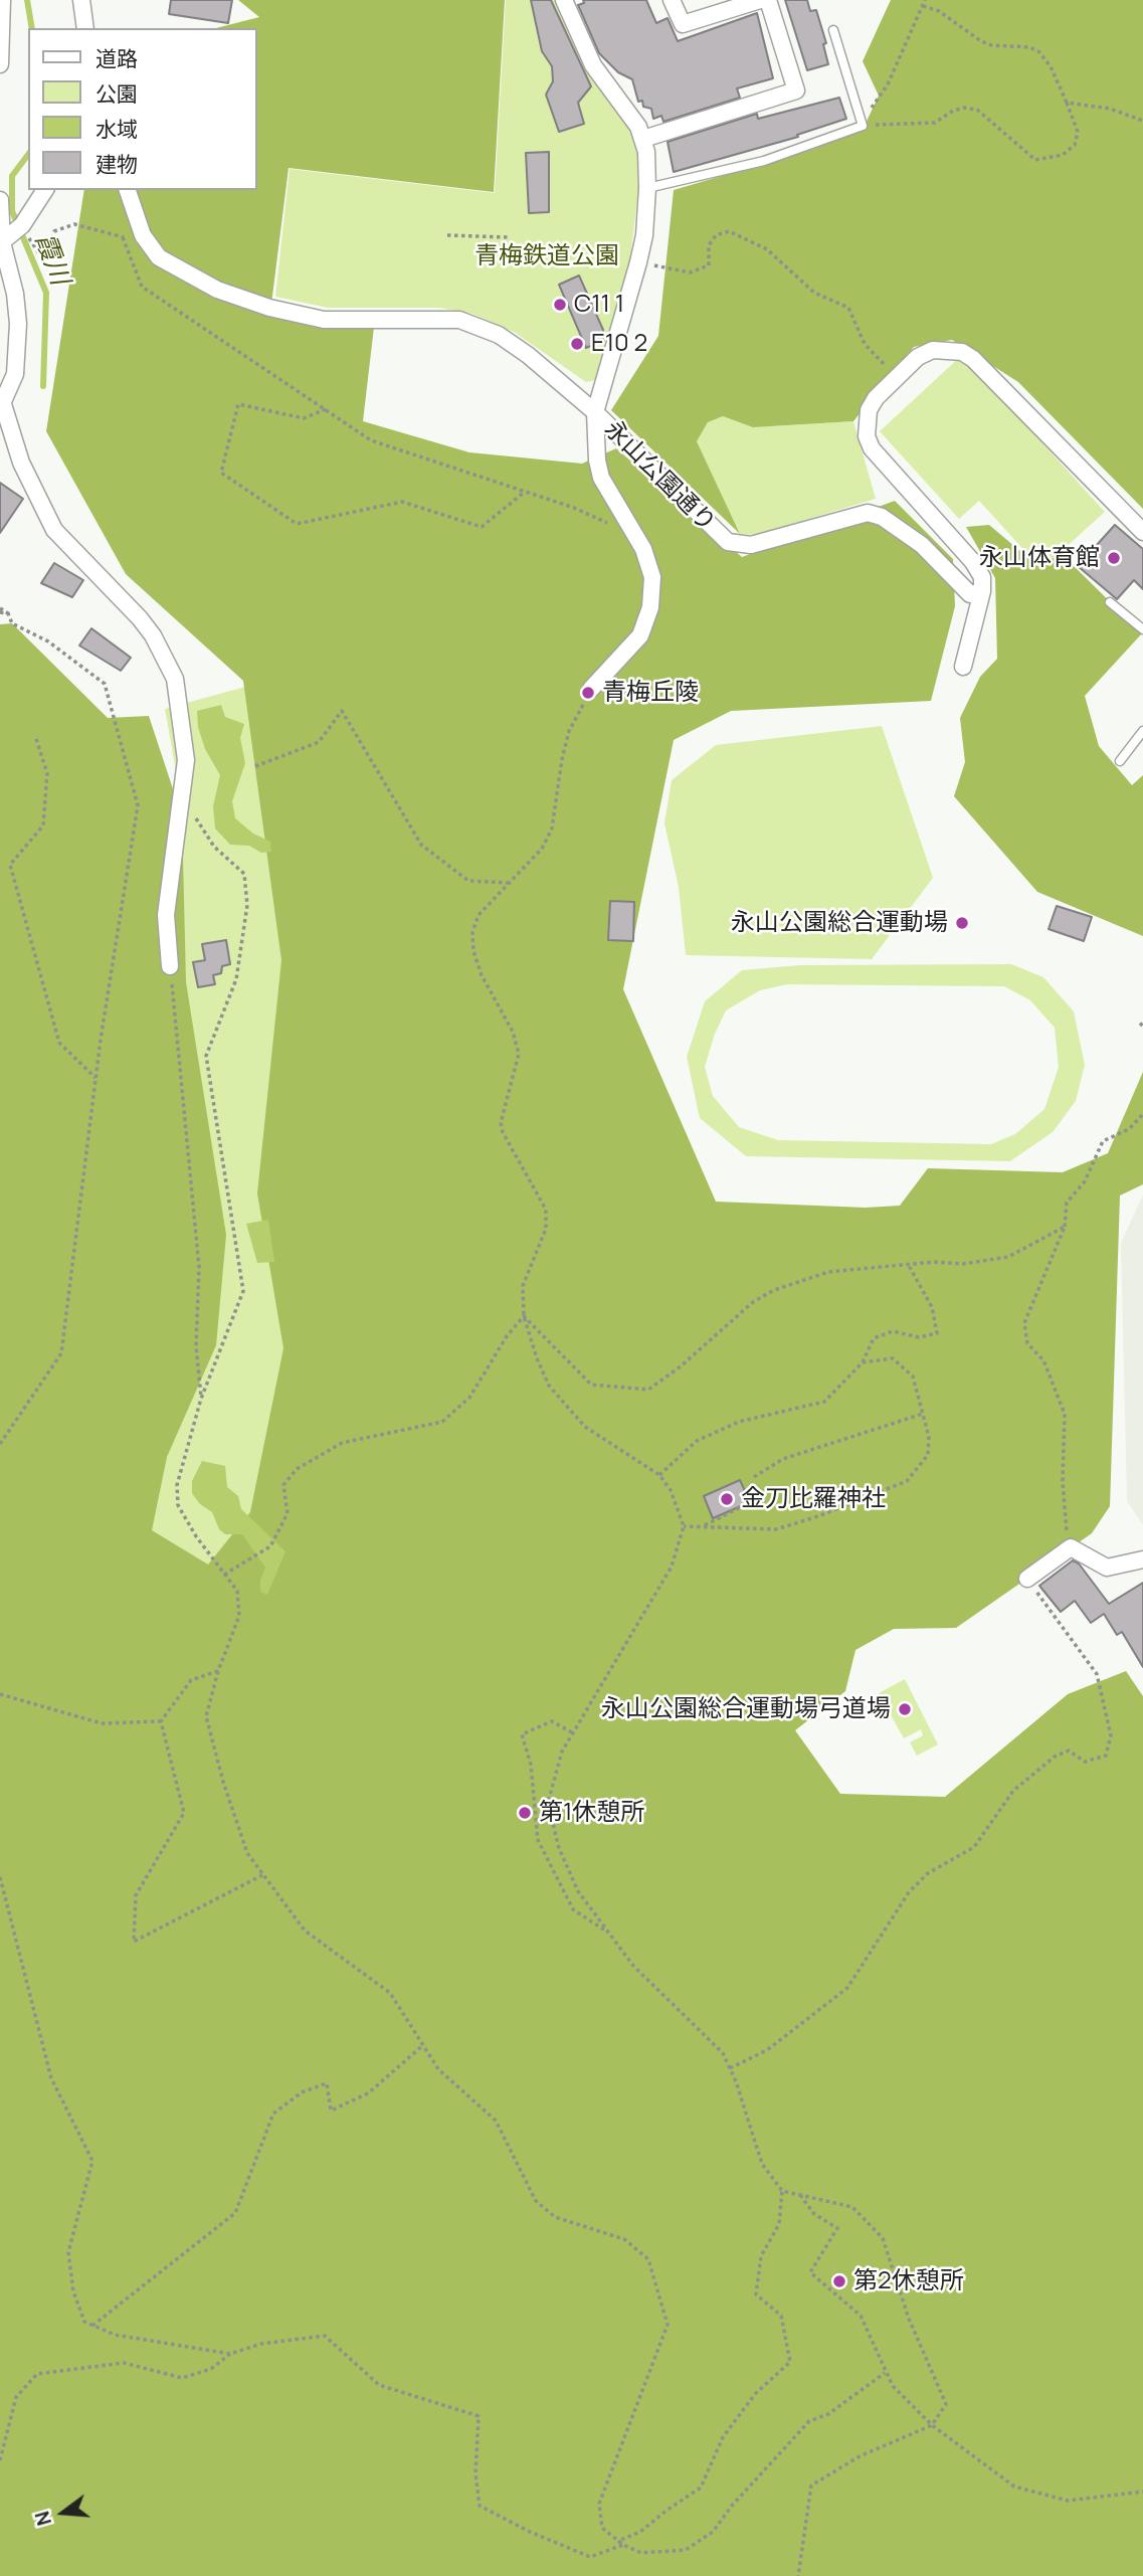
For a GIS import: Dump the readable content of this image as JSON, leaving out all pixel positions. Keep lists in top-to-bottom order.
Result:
{
  "streets": {
    "street": ["永山公園通り"]
  },
  "water": ["霞川"],
  "parks": ["青梅鉄道公園"],
  "places": [
    "C11 1",
    "E10 2",
    "永山体育館",
    "青梅丘陵",
    "永山公園総合運動場",
    "金刀比羅神社",
    "永山公園総合運動場弓道場",
    "第1休憩所",
    "第2休憩所"
  ],
  "legend": [
    "道路",
    "公園",
    "水域",
    "建物"
  ],
  "north": "left"
}
